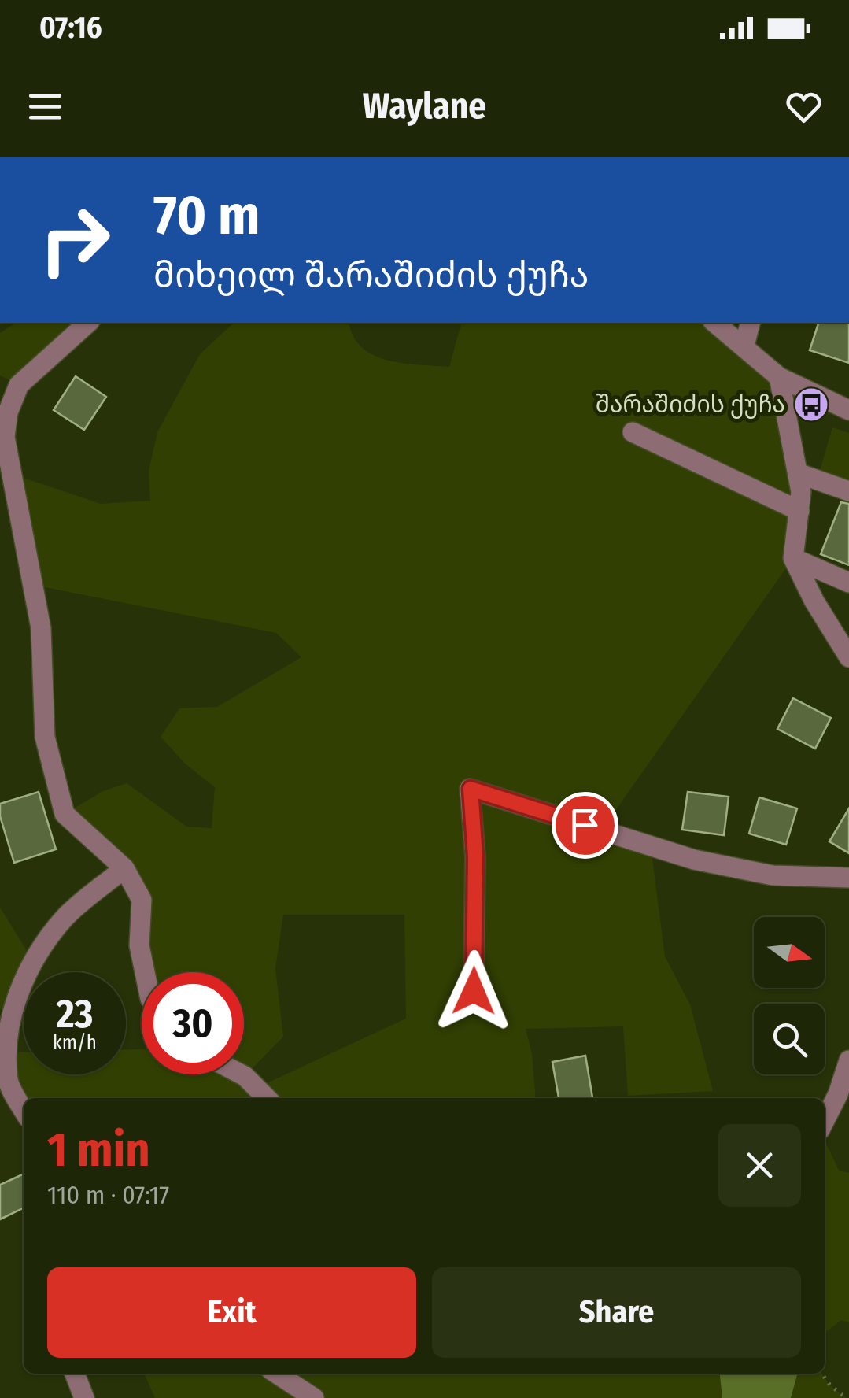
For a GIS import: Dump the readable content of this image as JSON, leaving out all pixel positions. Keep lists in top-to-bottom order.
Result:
{
  "places": {
    "bus stop": ["შარაშიძის ქუჩა"]
  },
  "north": "right",
  "page": {
    "status": "07:16",
    "header": "Waylane",
    "turn": ["70 m", "მიხეილ შარაშიძის ქუჩა"],
    "speed": "23 km/h",
    "limit": "30",
    "heading": ["1 min", "110 m · 07:17"],
    "buttons": ["Exit", "Share"]
  }
}
